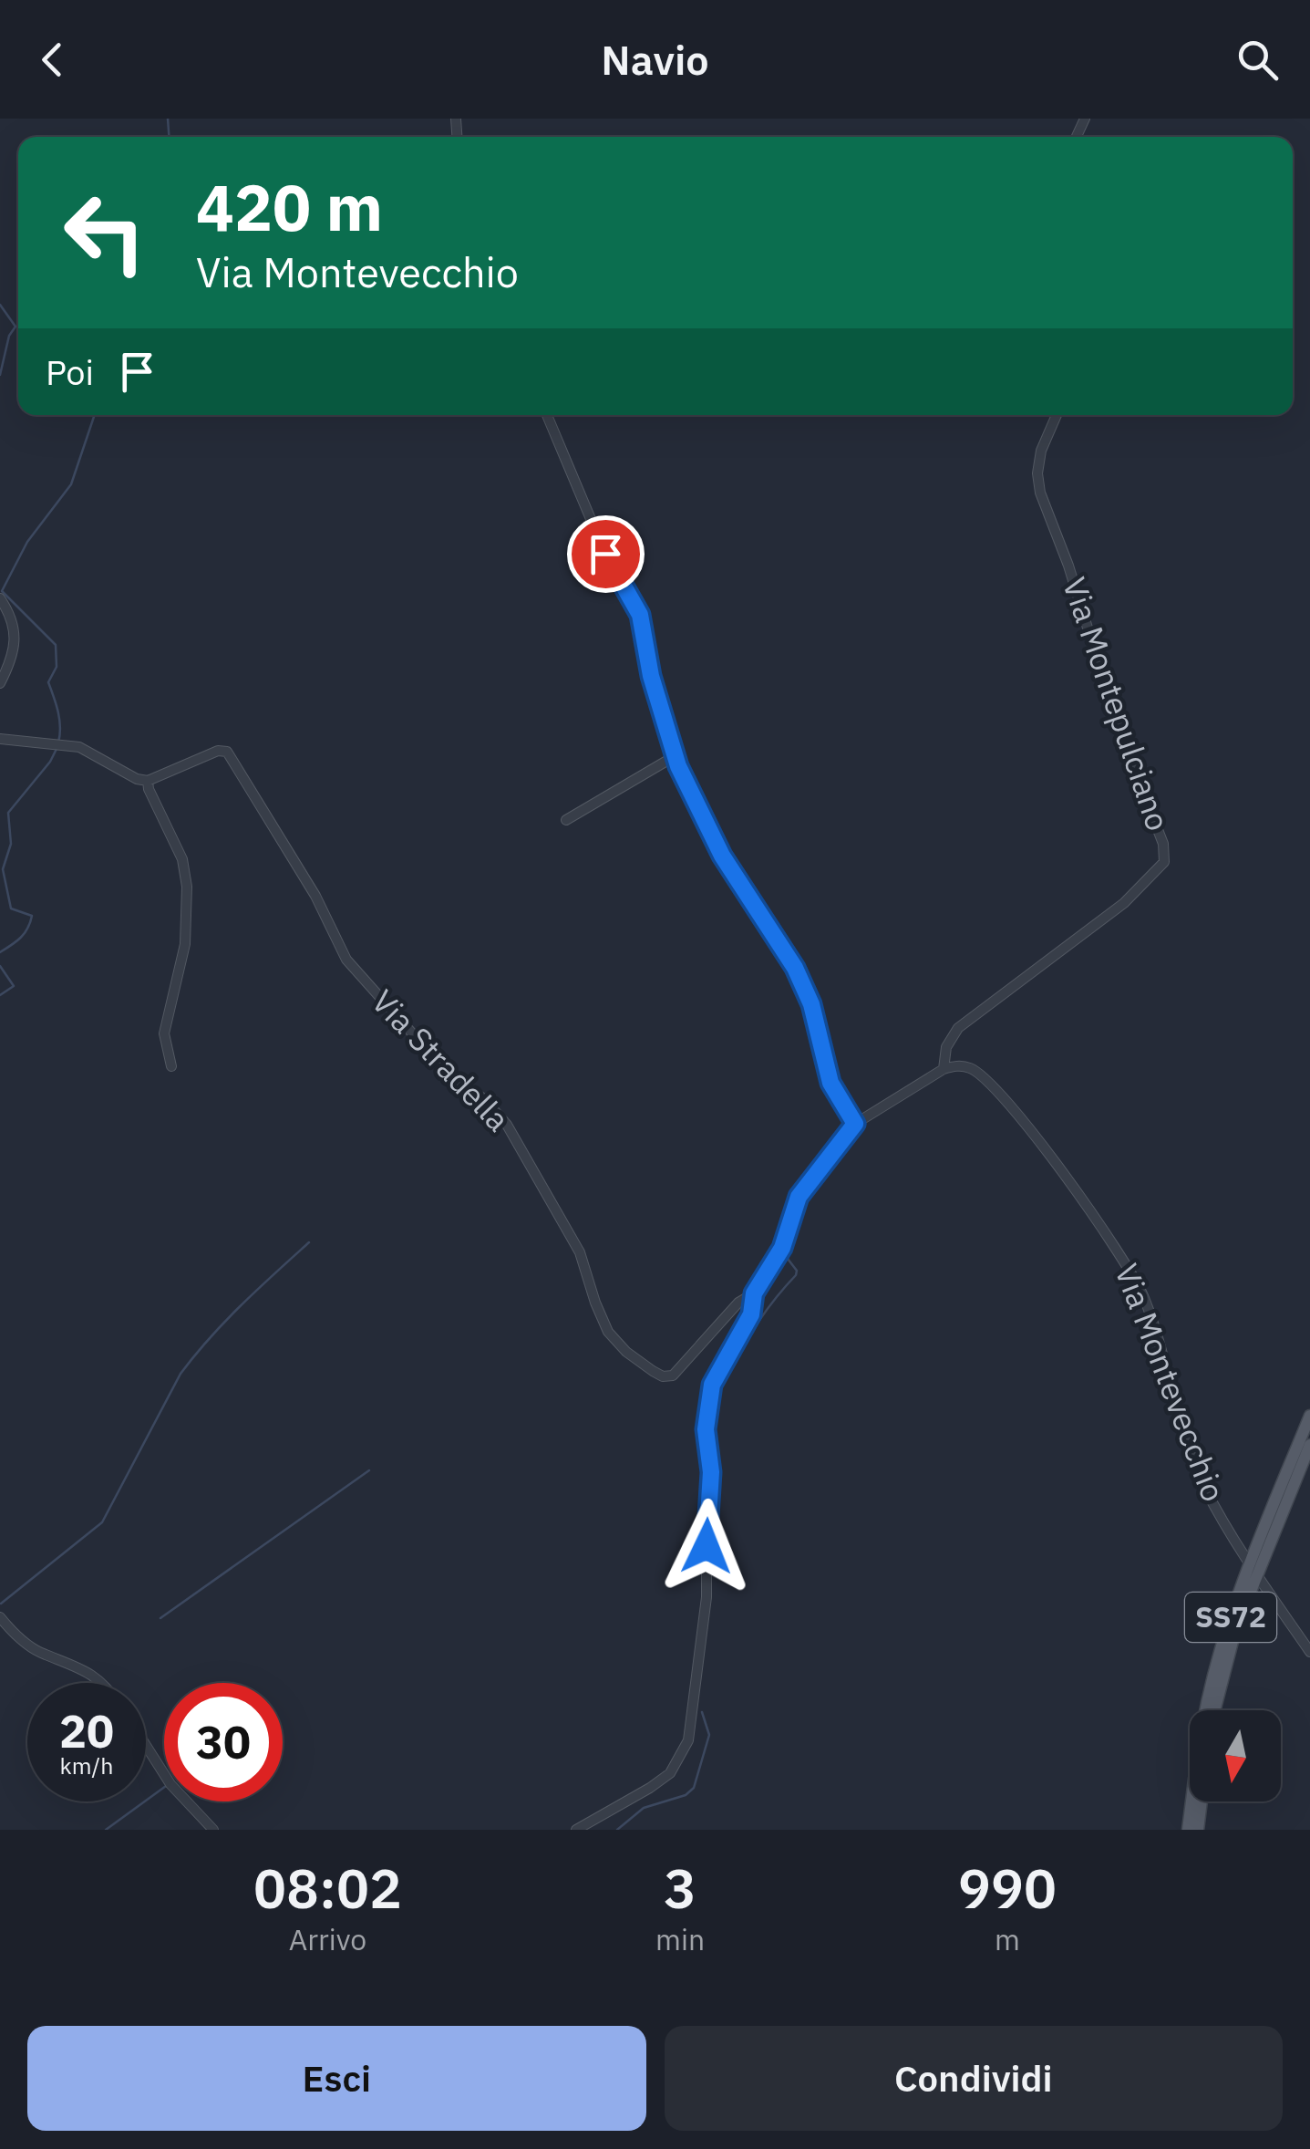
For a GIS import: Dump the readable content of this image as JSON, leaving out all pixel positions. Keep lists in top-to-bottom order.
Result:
{
  "streets": {
    "main road": ["SS72"],
    "street": ["Via Montepulciano", "Via Stradella", "Via Montevecchio"]
  },
  "crossings": [
    ["Via Montepulciano", "Via Montevecchio"],
    ["Via Montevecchio", "SS72"]
  ],
  "north": "bottom",
  "page": {
    "header": "Navio",
    "turn": ["420 m", "Via Montevecchio"],
    "then": "Poi",
    "speed": "20 km/h",
    "limit": "30",
    "eta": [
      "08:02",
      "Arrivo",
      "3",
      "min",
      "990",
      "m"
    ],
    "buttons": ["Esci", "Condividi"]
  }
}
